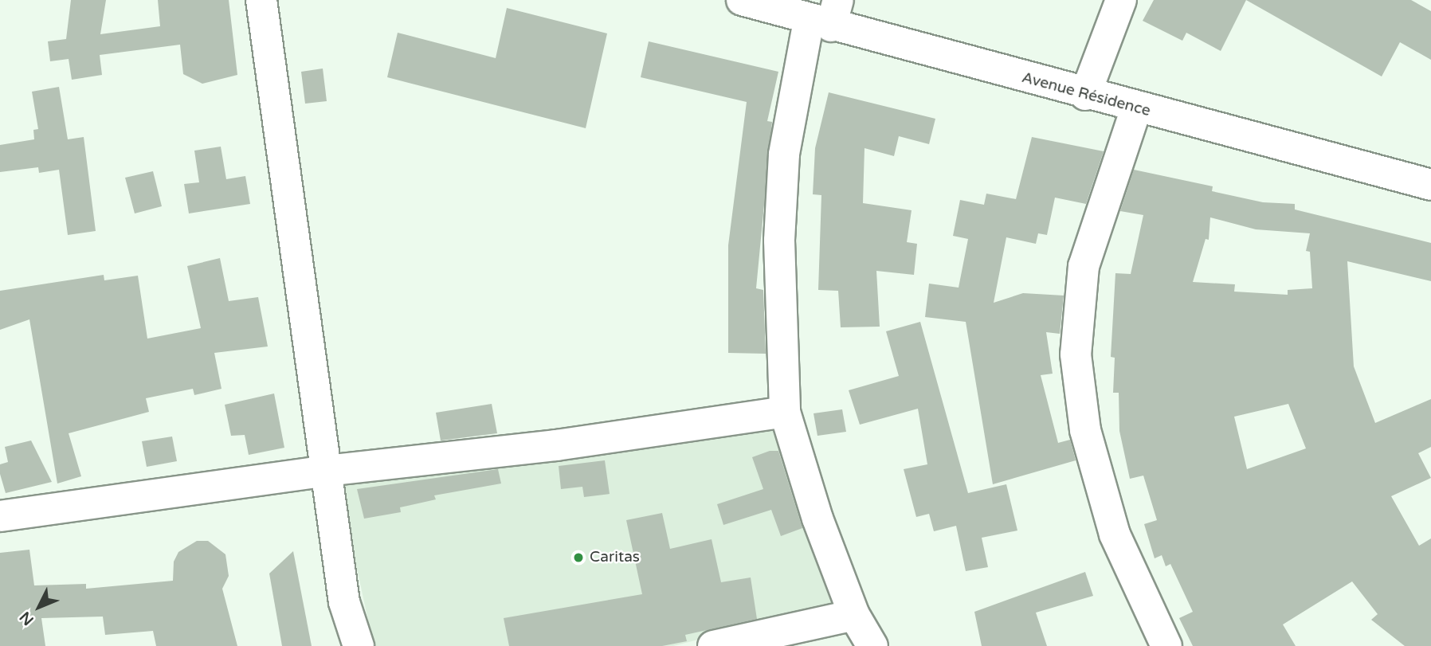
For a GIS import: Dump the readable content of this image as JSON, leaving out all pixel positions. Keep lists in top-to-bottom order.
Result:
{
  "streets": {
    "street": ["Avenue Résidence"]
  },
  "places": ["Caritas"],
  "north": "bottom left"
}
